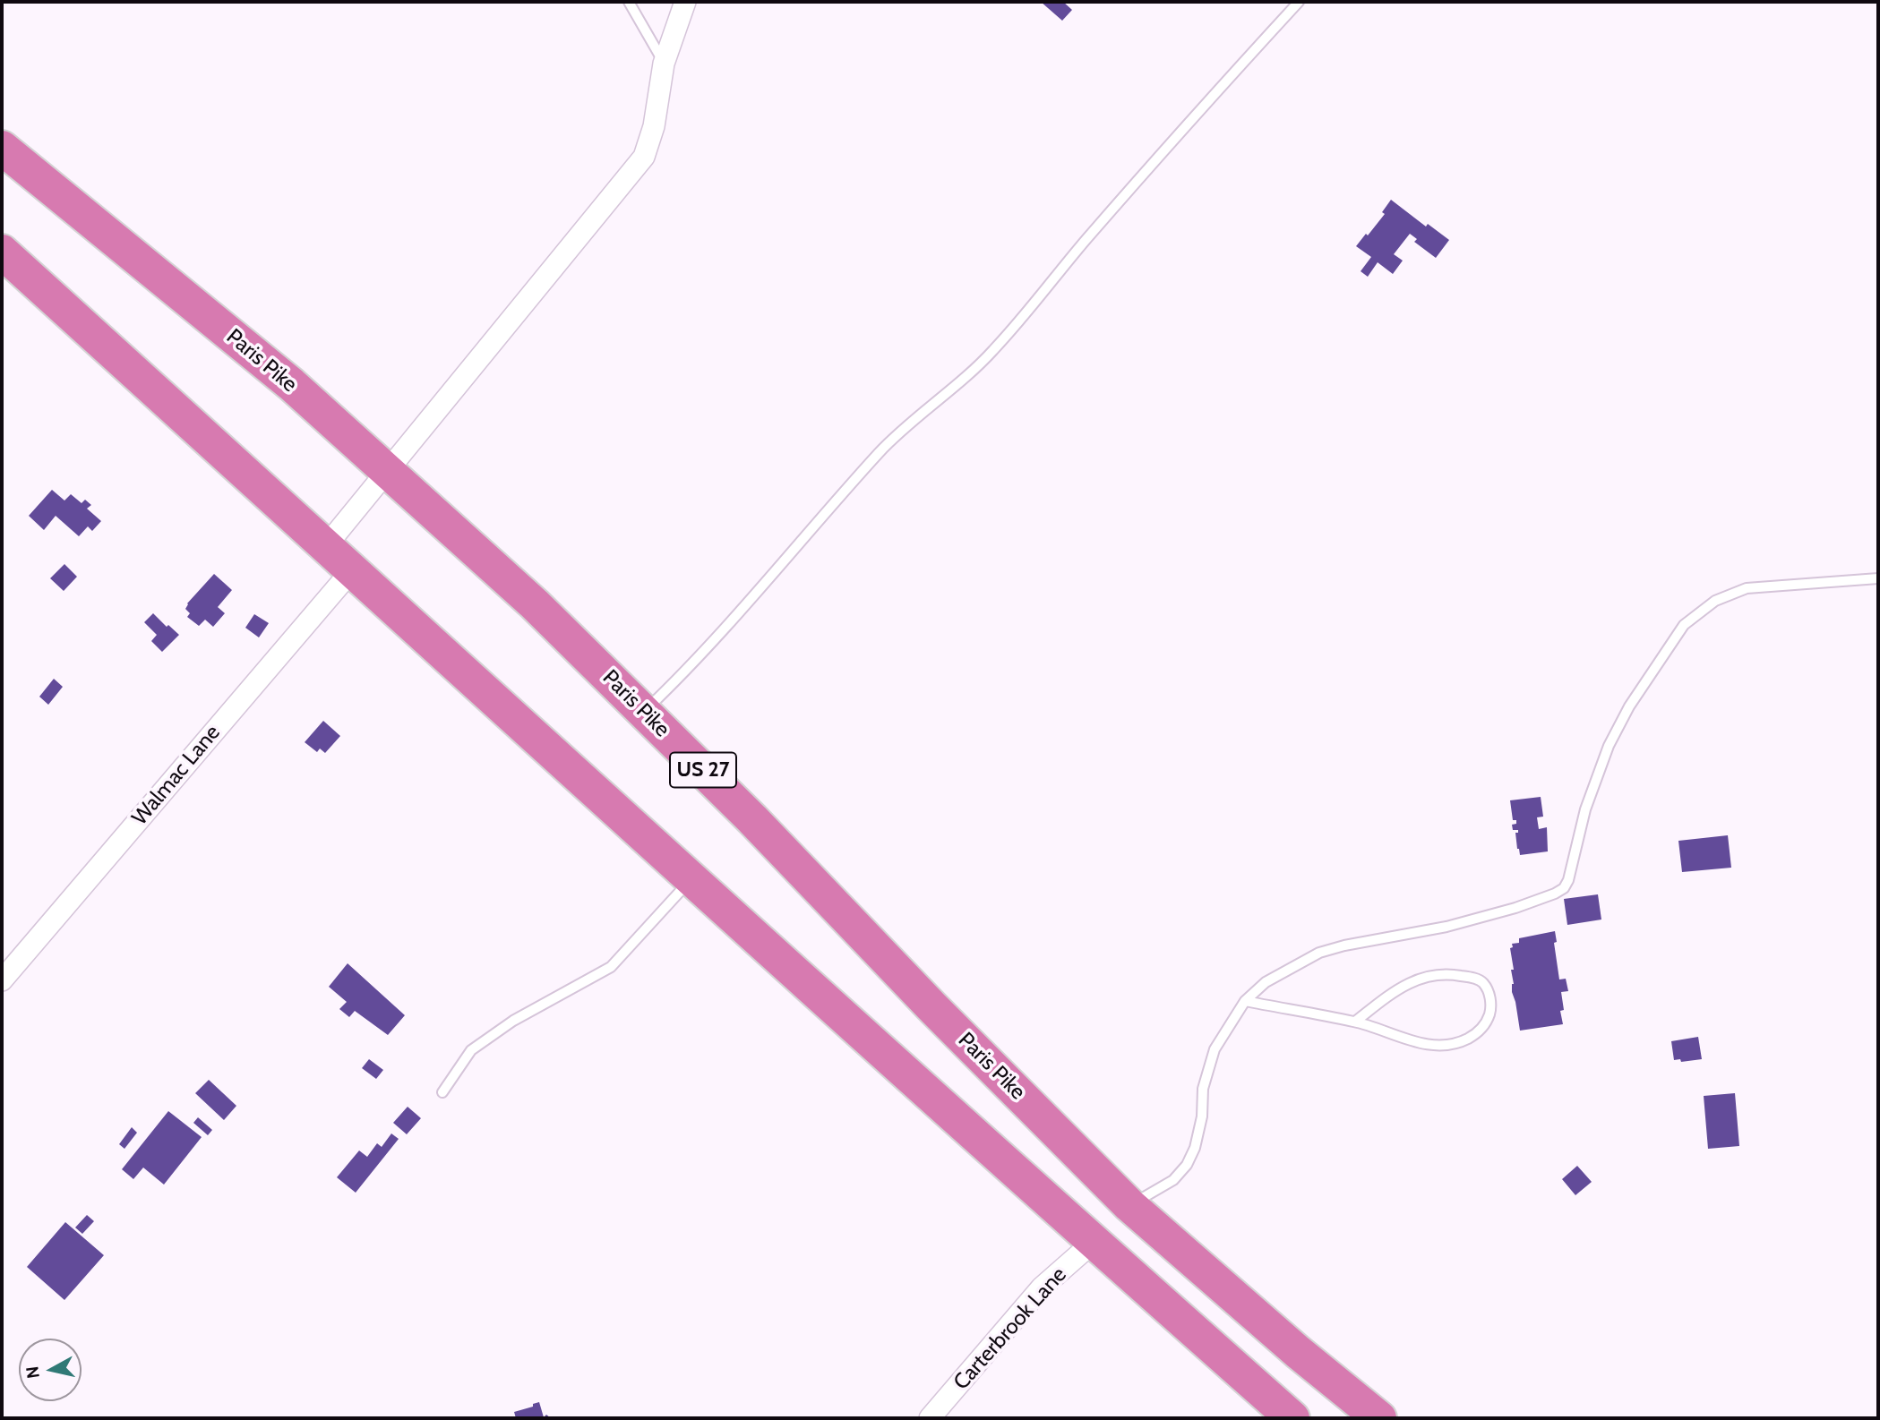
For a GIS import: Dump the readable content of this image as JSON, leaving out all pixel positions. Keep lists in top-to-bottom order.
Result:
{
  "streets": {
    "highway": ["Paris Pike", "US 27"],
    "street": ["Walmac Lane", "Carterbrook Lane"]
  },
  "north": "left"
}
